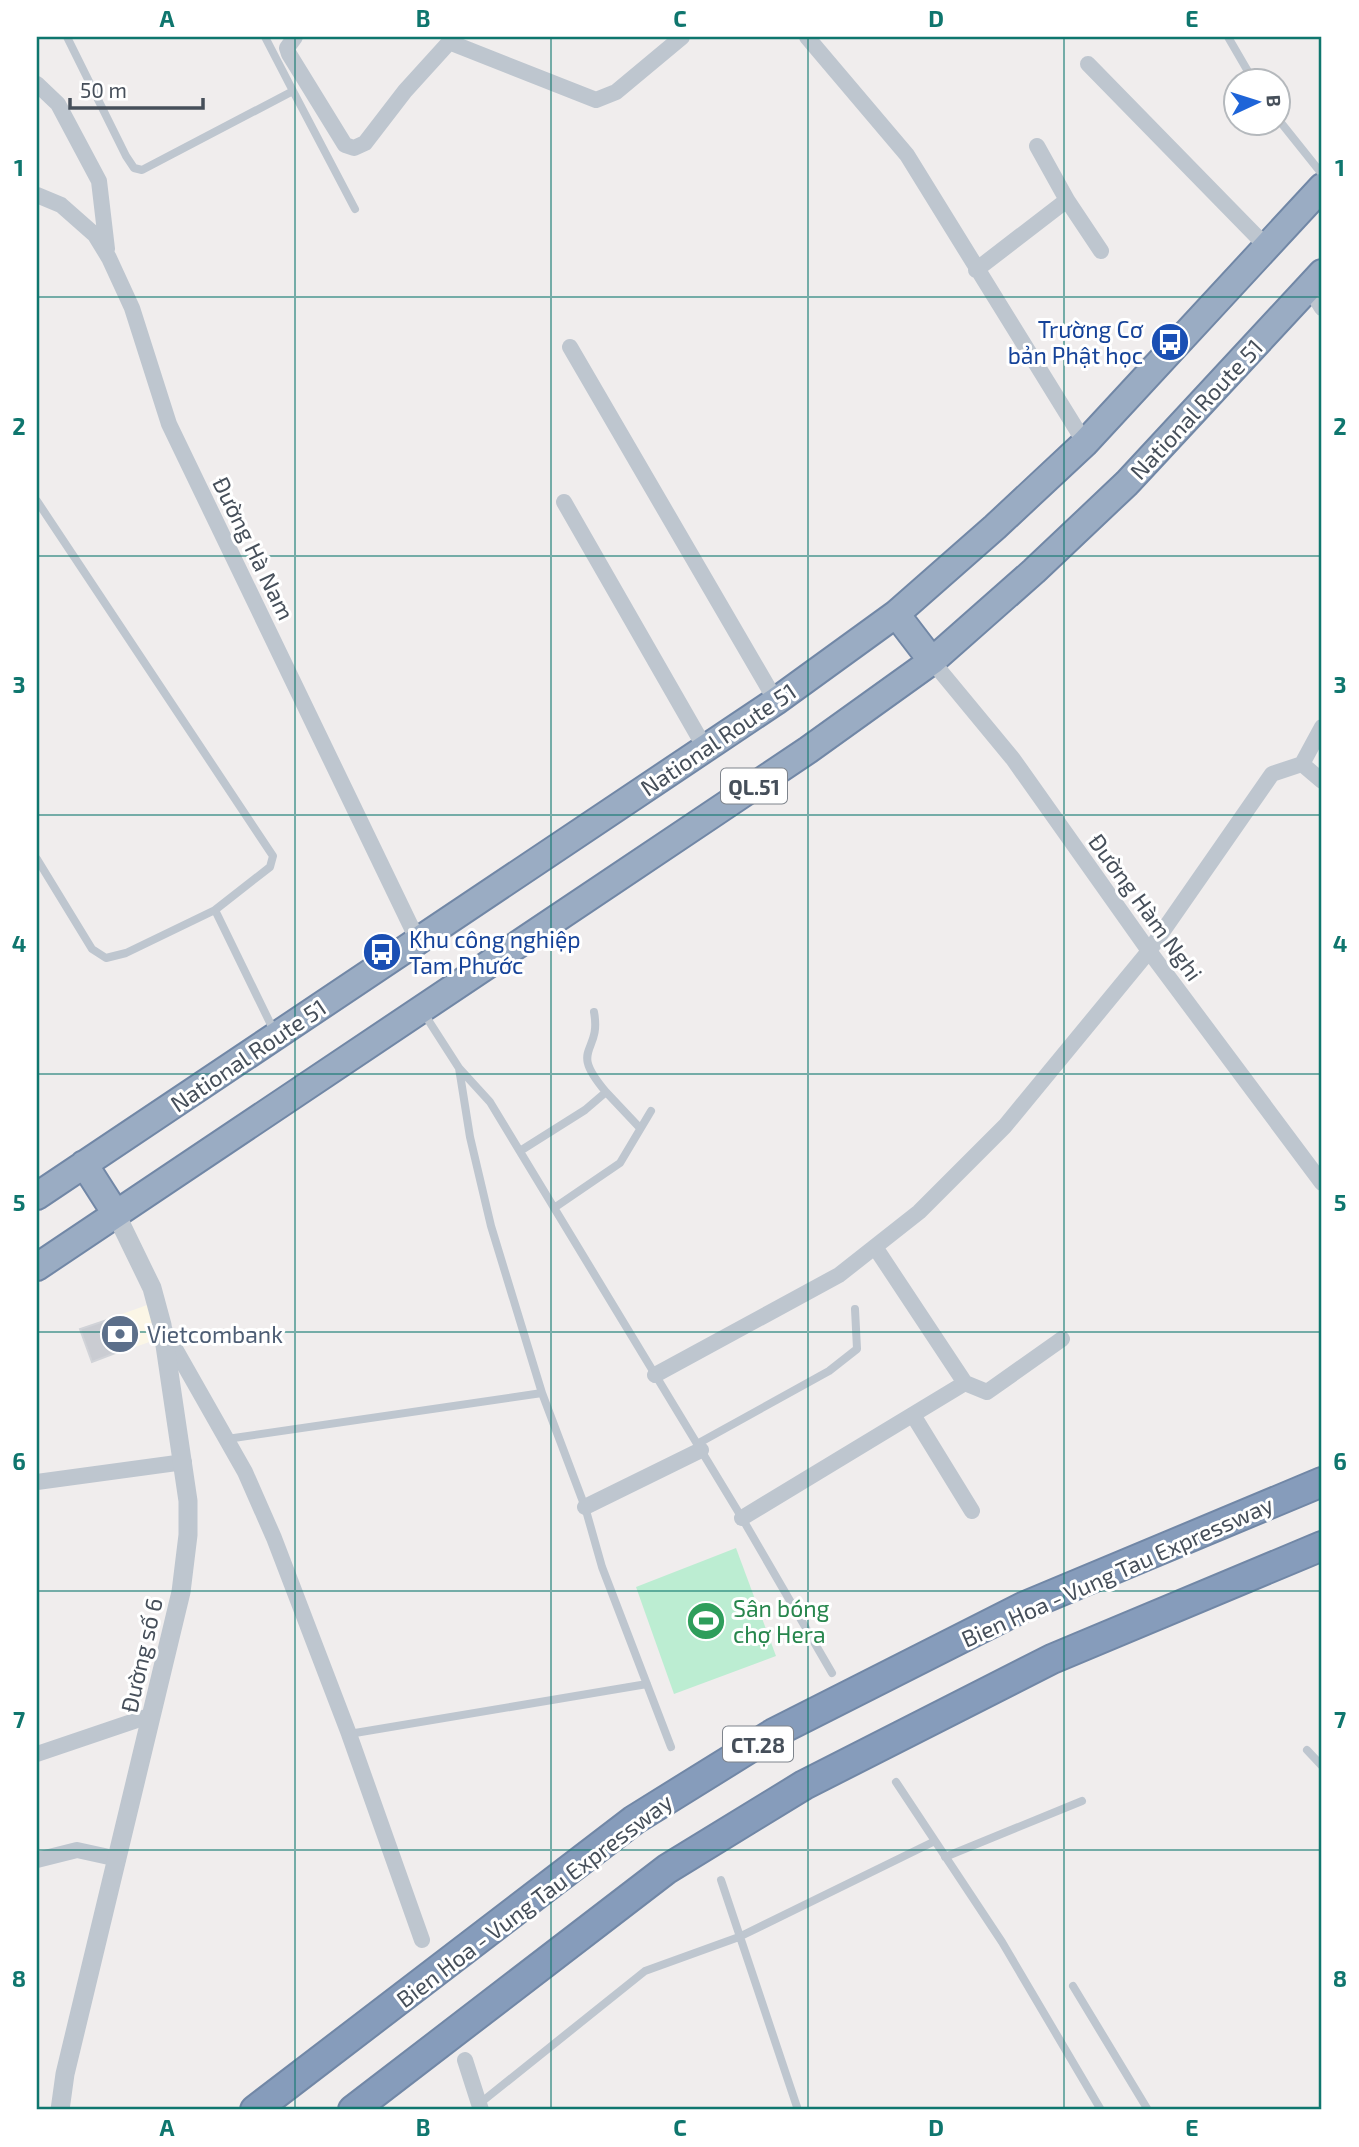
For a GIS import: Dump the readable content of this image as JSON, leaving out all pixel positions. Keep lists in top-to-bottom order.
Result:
{
  "streets": {
    "highway": [
      "National Route 51",
      "QL.51",
      "Bien Hoa - Vung Tau Expressway",
      "CT.28"
    ],
    "street": ["Đường Hà Nam", "Đường Hàm Nghi", "Đường số 6"]
  },
  "crossings": [
    ["National Route 51", "Đường Hà Nam"],
    ["National Route 51", "Đường Hàm Nghi"],
    ["National Route 51", "Đường số 6"]
  ],
  "places": {
    "bus stop": ["Trường Cơ bản Phật học", "Khu công nghiệp Tam Phước"],
    "bank": ["Vietcombank"],
    "sports": ["Sân bóng chợ Hera"]
  },
  "scale_bar": "50 m",
  "north": "right",
  "grid": {
    "columns": [
      "A",
      "B",
      "C",
      "D",
      "E"
    ],
    "rows": [
      "1",
      "2",
      "3",
      "4",
      "5",
      "6",
      "7",
      "8"
    ]
  }
}
